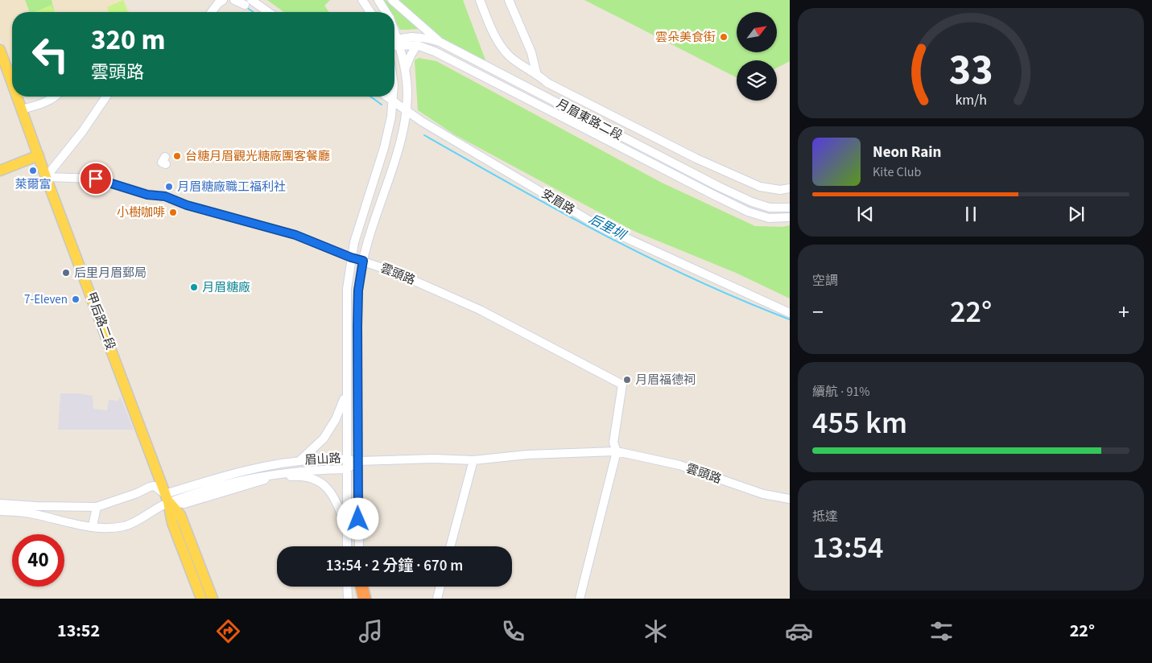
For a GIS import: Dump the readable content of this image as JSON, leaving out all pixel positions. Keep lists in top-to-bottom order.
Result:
{
  "streets": {
    "main road": ["甲后路二段"],
    "street": [
      "月眉東路二段",
      "安眉路",
      "雲頭路",
      "眉山路"
    ]
  },
  "crossings": [
    ["雲頭路", "甲后路二段"],
    ["雲頭路", "眉山路"],
    ["甲后路二段", "眉山路"]
  ],
  "water": ["后里圳"],
  "places": [
    "雲朵美食街",
    "台糖月眉觀光糖廠團客餐廳",
    "萊爾富",
    "月眉糖廠職工福利社",
    "小樹咖啡",
    "后里月眉郵局",
    "月眉糖廠",
    "7-Eleven",
    "月眉福德祠"
  ],
  "north": "top right",
  "page": {
    "turn": ["320 m", "雲頭路"],
    "song": ["Neon Rain", "Kite Club"],
    "tile": [
      "空調",
      ["續航 · 91%", "455 km"],
      ["抵達", "13:54"]
    ],
    "heat": ["−", "22°", "+"],
    "limit": "40",
    "trip": "13:54 · 2 分鐘 · 670 m",
    "tabs": ["13:52", "22°"],
    "gauge": ["33", "km/h"]
  }
}
